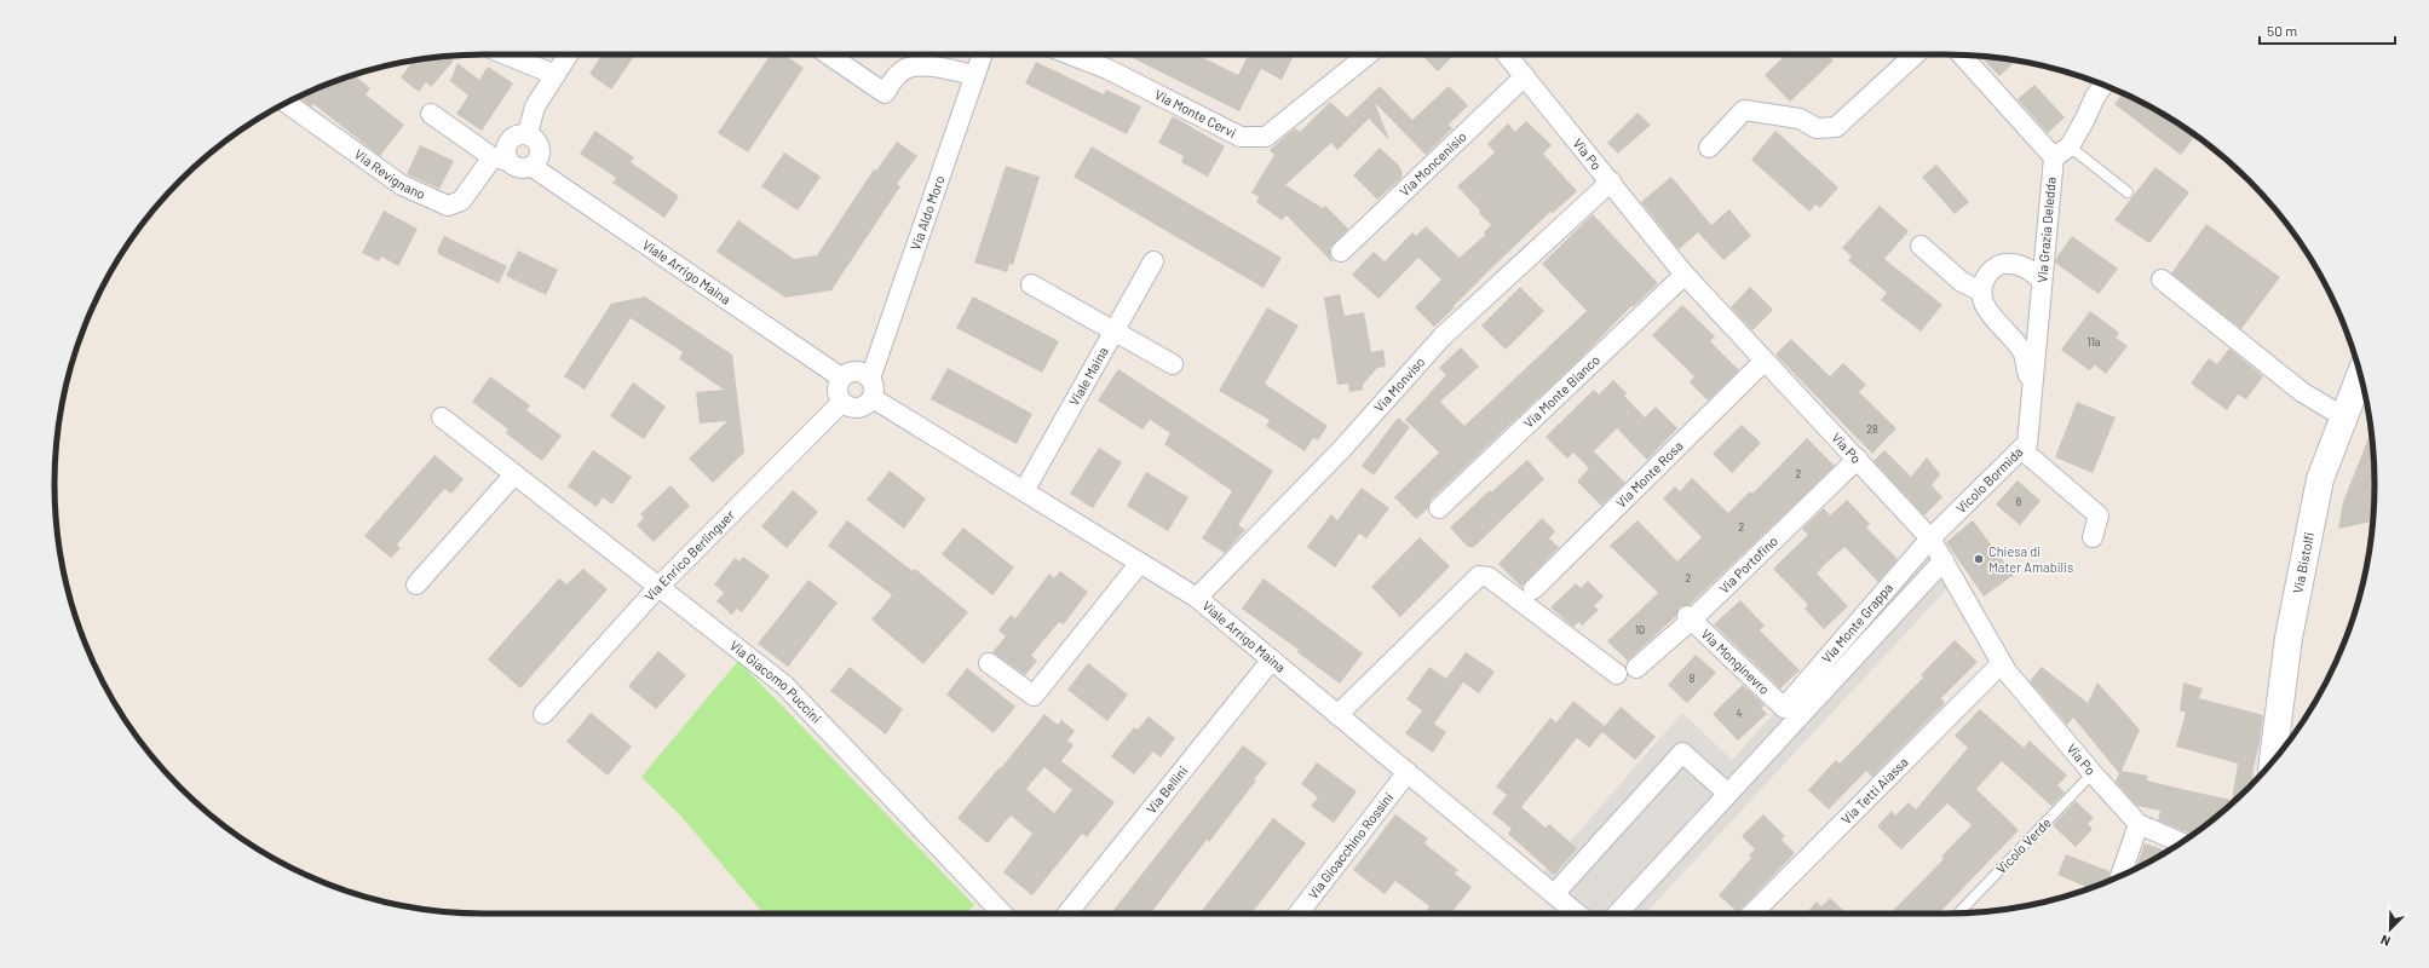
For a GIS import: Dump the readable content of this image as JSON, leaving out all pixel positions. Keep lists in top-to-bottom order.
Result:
{
  "streets": {
    "street": [
      "Via Monte Cervi",
      "Via Po",
      "Via Moncenisio",
      "Via Revignano",
      "Via Aldo Moro",
      "Via Grazia Deledda",
      "Viale Arrigo Maina",
      "Viale Maina",
      "Via Monviso",
      "Via Monte Bianco",
      "Via Monte Rosa",
      "Vicolo Bormida",
      "Via Enrico Berlinguer",
      "Via Bistolfi",
      "Via Portofino",
      "Via Monte Grappa",
      "Via Monginevro",
      "Via Giacomo Puccini",
      "Via Bellini",
      "Via Tetti Aiassa",
      "Via Gioacchino Rossini"
    ],
    "lane": ["Vicolo Verde"]
  },
  "crossings": [
    ["Via Po", "Via Moncenisio"],
    ["Via Po", "Via Monviso"],
    ["Via Po", "Via Monte Bianco"],
    ["Via Po", "Via Monte Rosa"],
    ["Via Po", "Vicolo Bormida"],
    ["Via Po", "Via Portofino"],
    ["Via Po", "Via Monte Grappa"],
    ["Via Po", "Via Tetti Aiassa"],
    ["Via Po", "Vicolo Verde"],
    ["Via Revignano", "Viale Arrigo Maina"],
    ["Via Aldo Moro", "Viale Arrigo Maina"],
    ["Via Aldo Moro", "Via Enrico Berlinguer"],
    ["Via Grazia Deledda", "Vicolo Bormida"],
    ["Viale Arrigo Maina", "Viale Maina"],
    ["Viale Arrigo Maina", "Via Monviso"],
    ["Viale Arrigo Maina", "Via Enrico Berlinguer"],
    ["Viale Arrigo Maina", "Via Bellini"],
    ["Viale Arrigo Maina", "Via Gioacchino Rossini"],
    ["Vicolo Bormida", "Via Monte Grappa"],
    ["Via Enrico Berlinguer", "Via Giacomo Puccini"],
    ["Via Portofino", "Via Monginevro"],
    ["Via Monte Grappa", "Via Monginevro"]
  ],
  "places": ["Chiesa di Mater Amabilis"],
  "house_numbers": [
    "11a",
    "28",
    "2",
    "6",
    "2",
    "2",
    "10",
    "8",
    "4"
  ],
  "scale_bar": "50 m",
  "north": "bottom left"
}
